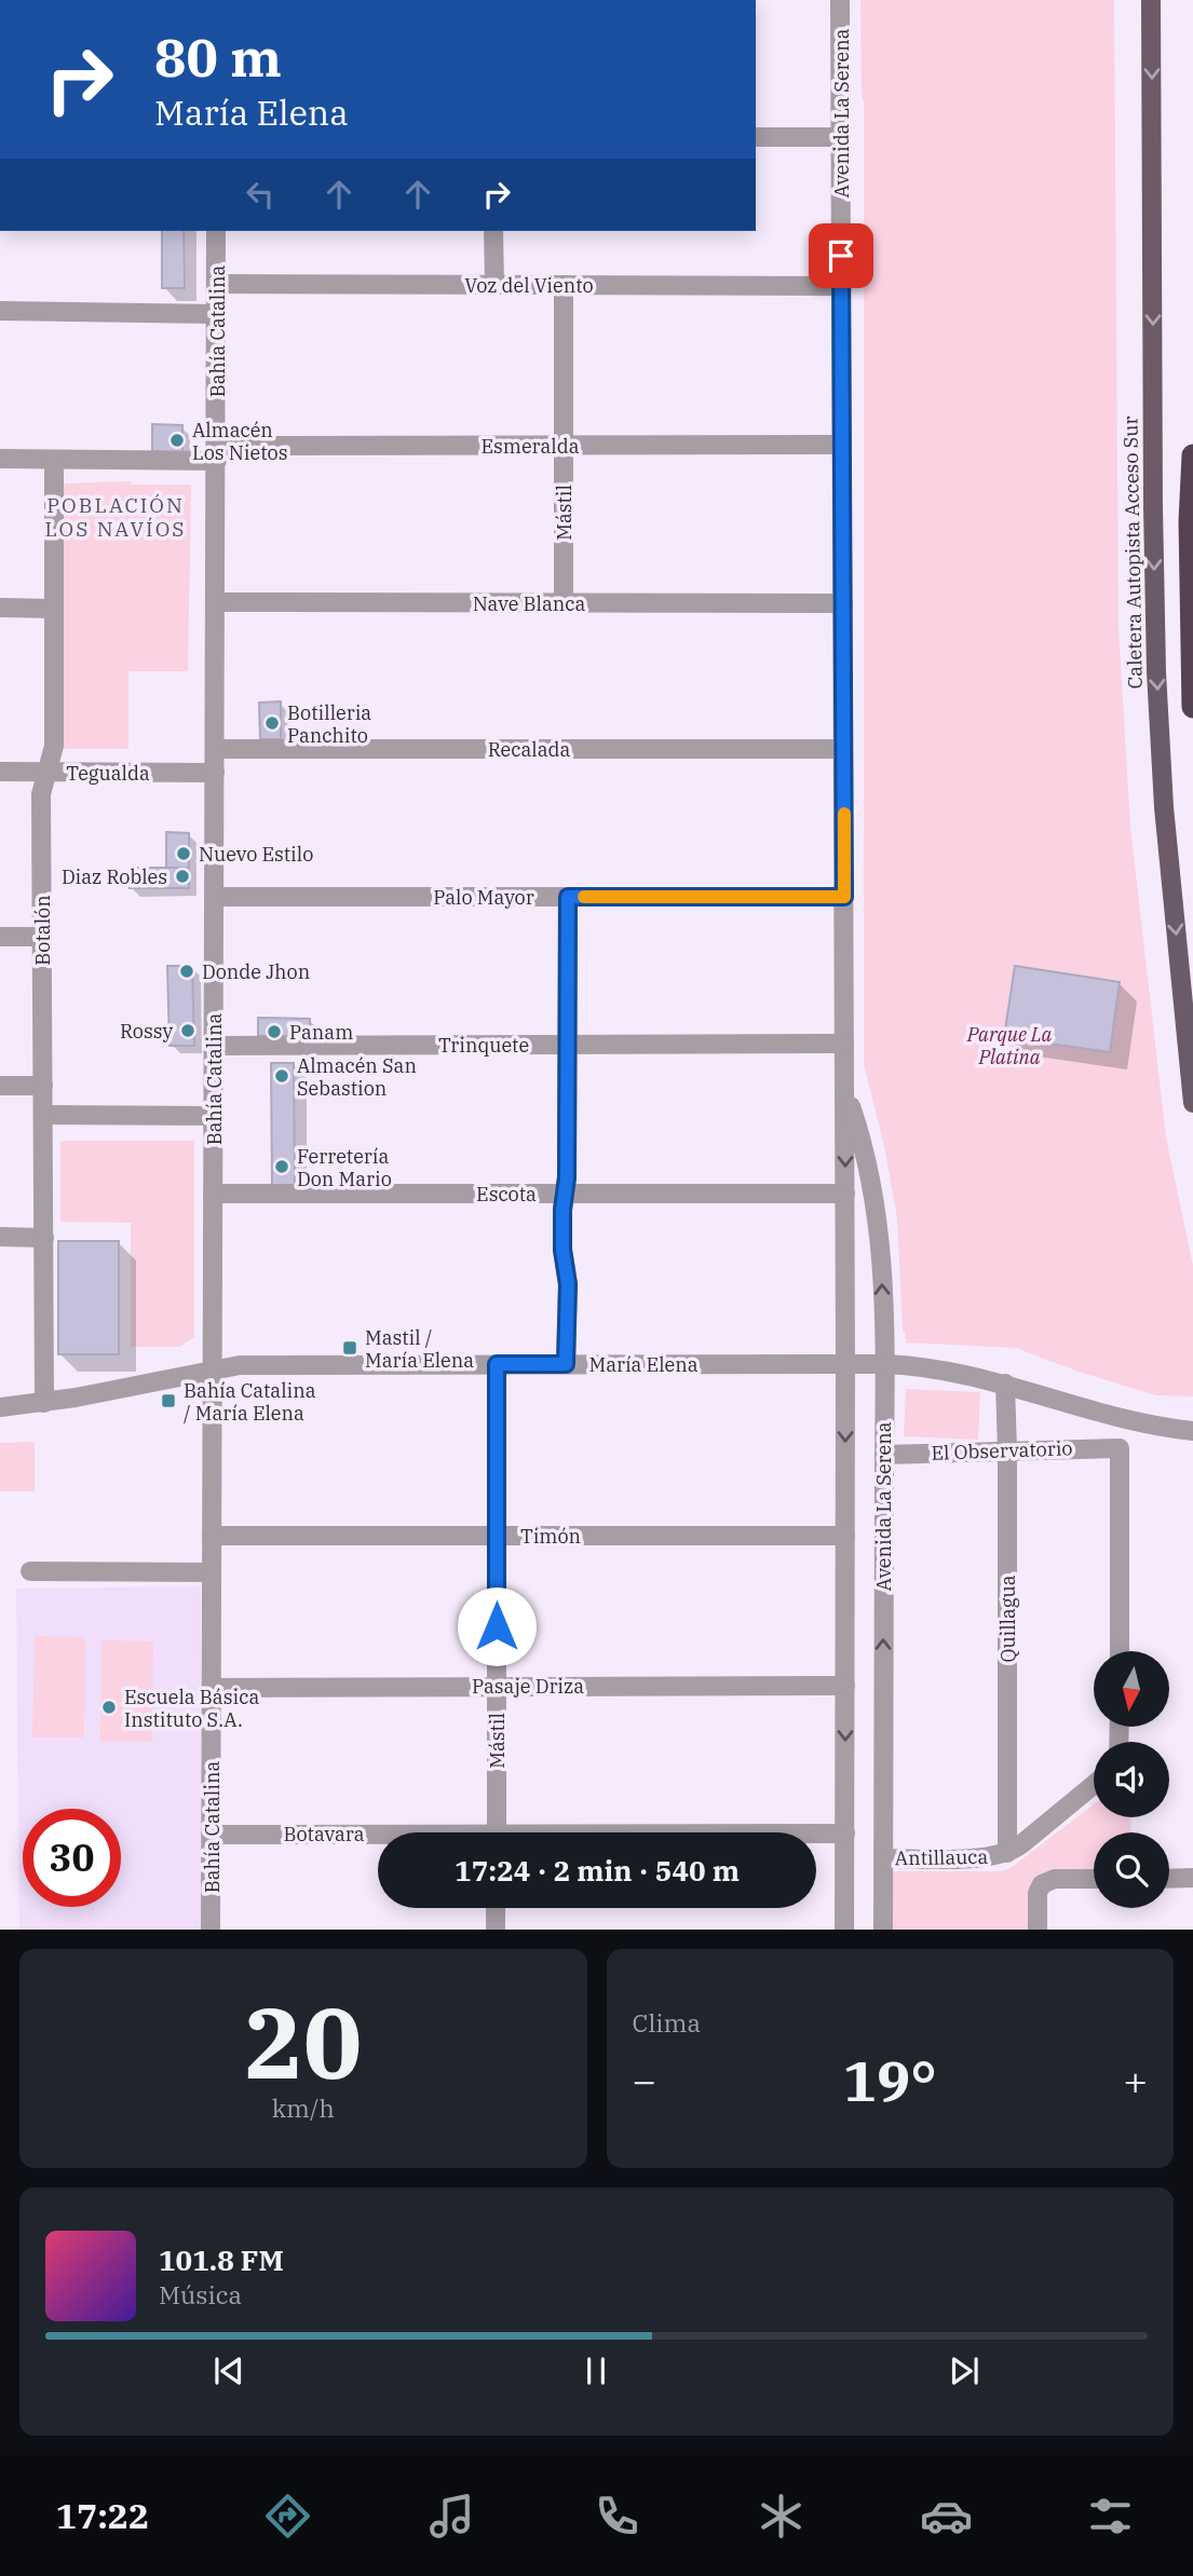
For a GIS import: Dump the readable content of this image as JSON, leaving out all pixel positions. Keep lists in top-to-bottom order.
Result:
{
  "streets": {
    "main road": ["Caletera Autopista Acceso Sur"],
    "street": [
      "Avenida La Serena",
      "Voz del Viento",
      "Bahía Catalina",
      "Esmeralda",
      "Mástil",
      "Nave Blanca",
      "Recalada",
      "Tegualda",
      "Palo Mayor",
      "Botalón",
      "Trinquete",
      "Escota",
      "María Elena",
      "El Observatorio",
      "Timón",
      "Quillagua",
      "Pasaje Driza",
      "Botavara",
      "Antillauca"
    ]
  },
  "crossings": [
    ["Avenida La Serena", "Voz del Viento"],
    ["Avenida La Serena", "Esmeralda"],
    ["Avenida La Serena", "Nave Blanca"],
    ["Avenida La Serena", "Recalada"],
    ["Avenida La Serena", "Palo Mayor"],
    ["Avenida La Serena", "Trinquete"],
    ["Avenida La Serena", "Escota"],
    ["Avenida La Serena", "María Elena"],
    ["Avenida La Serena", "El Observatorio"],
    ["Avenida La Serena", "Timón"],
    ["Avenida La Serena", "Pasaje Driza"],
    ["Avenida La Serena", "Botavara"],
    ["Avenida La Serena", "Antillauca"],
    ["Voz del Viento", "Bahía Catalina"],
    ["Voz del Viento", "Mástil"],
    ["Bahía Catalina", "Esmeralda"],
    ["Bahía Catalina", "Nave Blanca"],
    ["Bahía Catalina", "Recalada"],
    ["Bahía Catalina", "Tegualda"],
    ["Bahía Catalina", "Palo Mayor"],
    ["Bahía Catalina", "Trinquete"],
    ["Bahía Catalina", "Escota"],
    ["Bahía Catalina", "María Elena"],
    ["Bahía Catalina", "Timón"],
    ["Bahía Catalina", "Pasaje Driza"],
    ["Bahía Catalina", "Botavara"],
    ["Esmeralda", "Mástil"],
    ["Esmeralda", "Botalón"],
    ["Mástil", "Nave Blanca"],
    ["Mástil", "María Elena"],
    ["Mástil", "Timón"],
    ["Mástil", "Pasaje Driza"],
    ["Tegualda", "Botalón"],
    ["Botalón", "María Elena"],
    ["María Elena", "Quillagua"],
    ["El Observatorio", "Quillagua"],
    ["Quillagua", "Antillauca"]
  ],
  "one_way": ["Caletera Autopista Acceso Sur"],
  "districts": ["POBLACIÓN LOS NAVÍOS"],
  "parks": ["Parque La Platina"],
  "places": {
    "other": [
      "Almacén Los Nietos",
      "Botilleria Panchito",
      "Nuevo Estilo",
      "Diaz Robles",
      "Donde Jhon",
      "Rossy",
      "Panam",
      "Almacén San Sebastion",
      "Ferretería Don Mario",
      "Escuela Básica Instituto S.A."
    ],
    "transit": ["Mastil / María Elena", "Bahía Catalina / María Elena"]
  },
  "north": "bottom",
  "page": {
    "turn": ["80 m", "María Elena"],
    "limit": "30",
    "trip": "17:24 · 2 min · 540 m",
    "tile": [
      ["20", "km/h"],
      "Clima"
    ],
    "heat": ["−", "19°", "+"],
    "song": ["101.8 FM", "Música"],
    "tabs": "17:22"
  }
}
